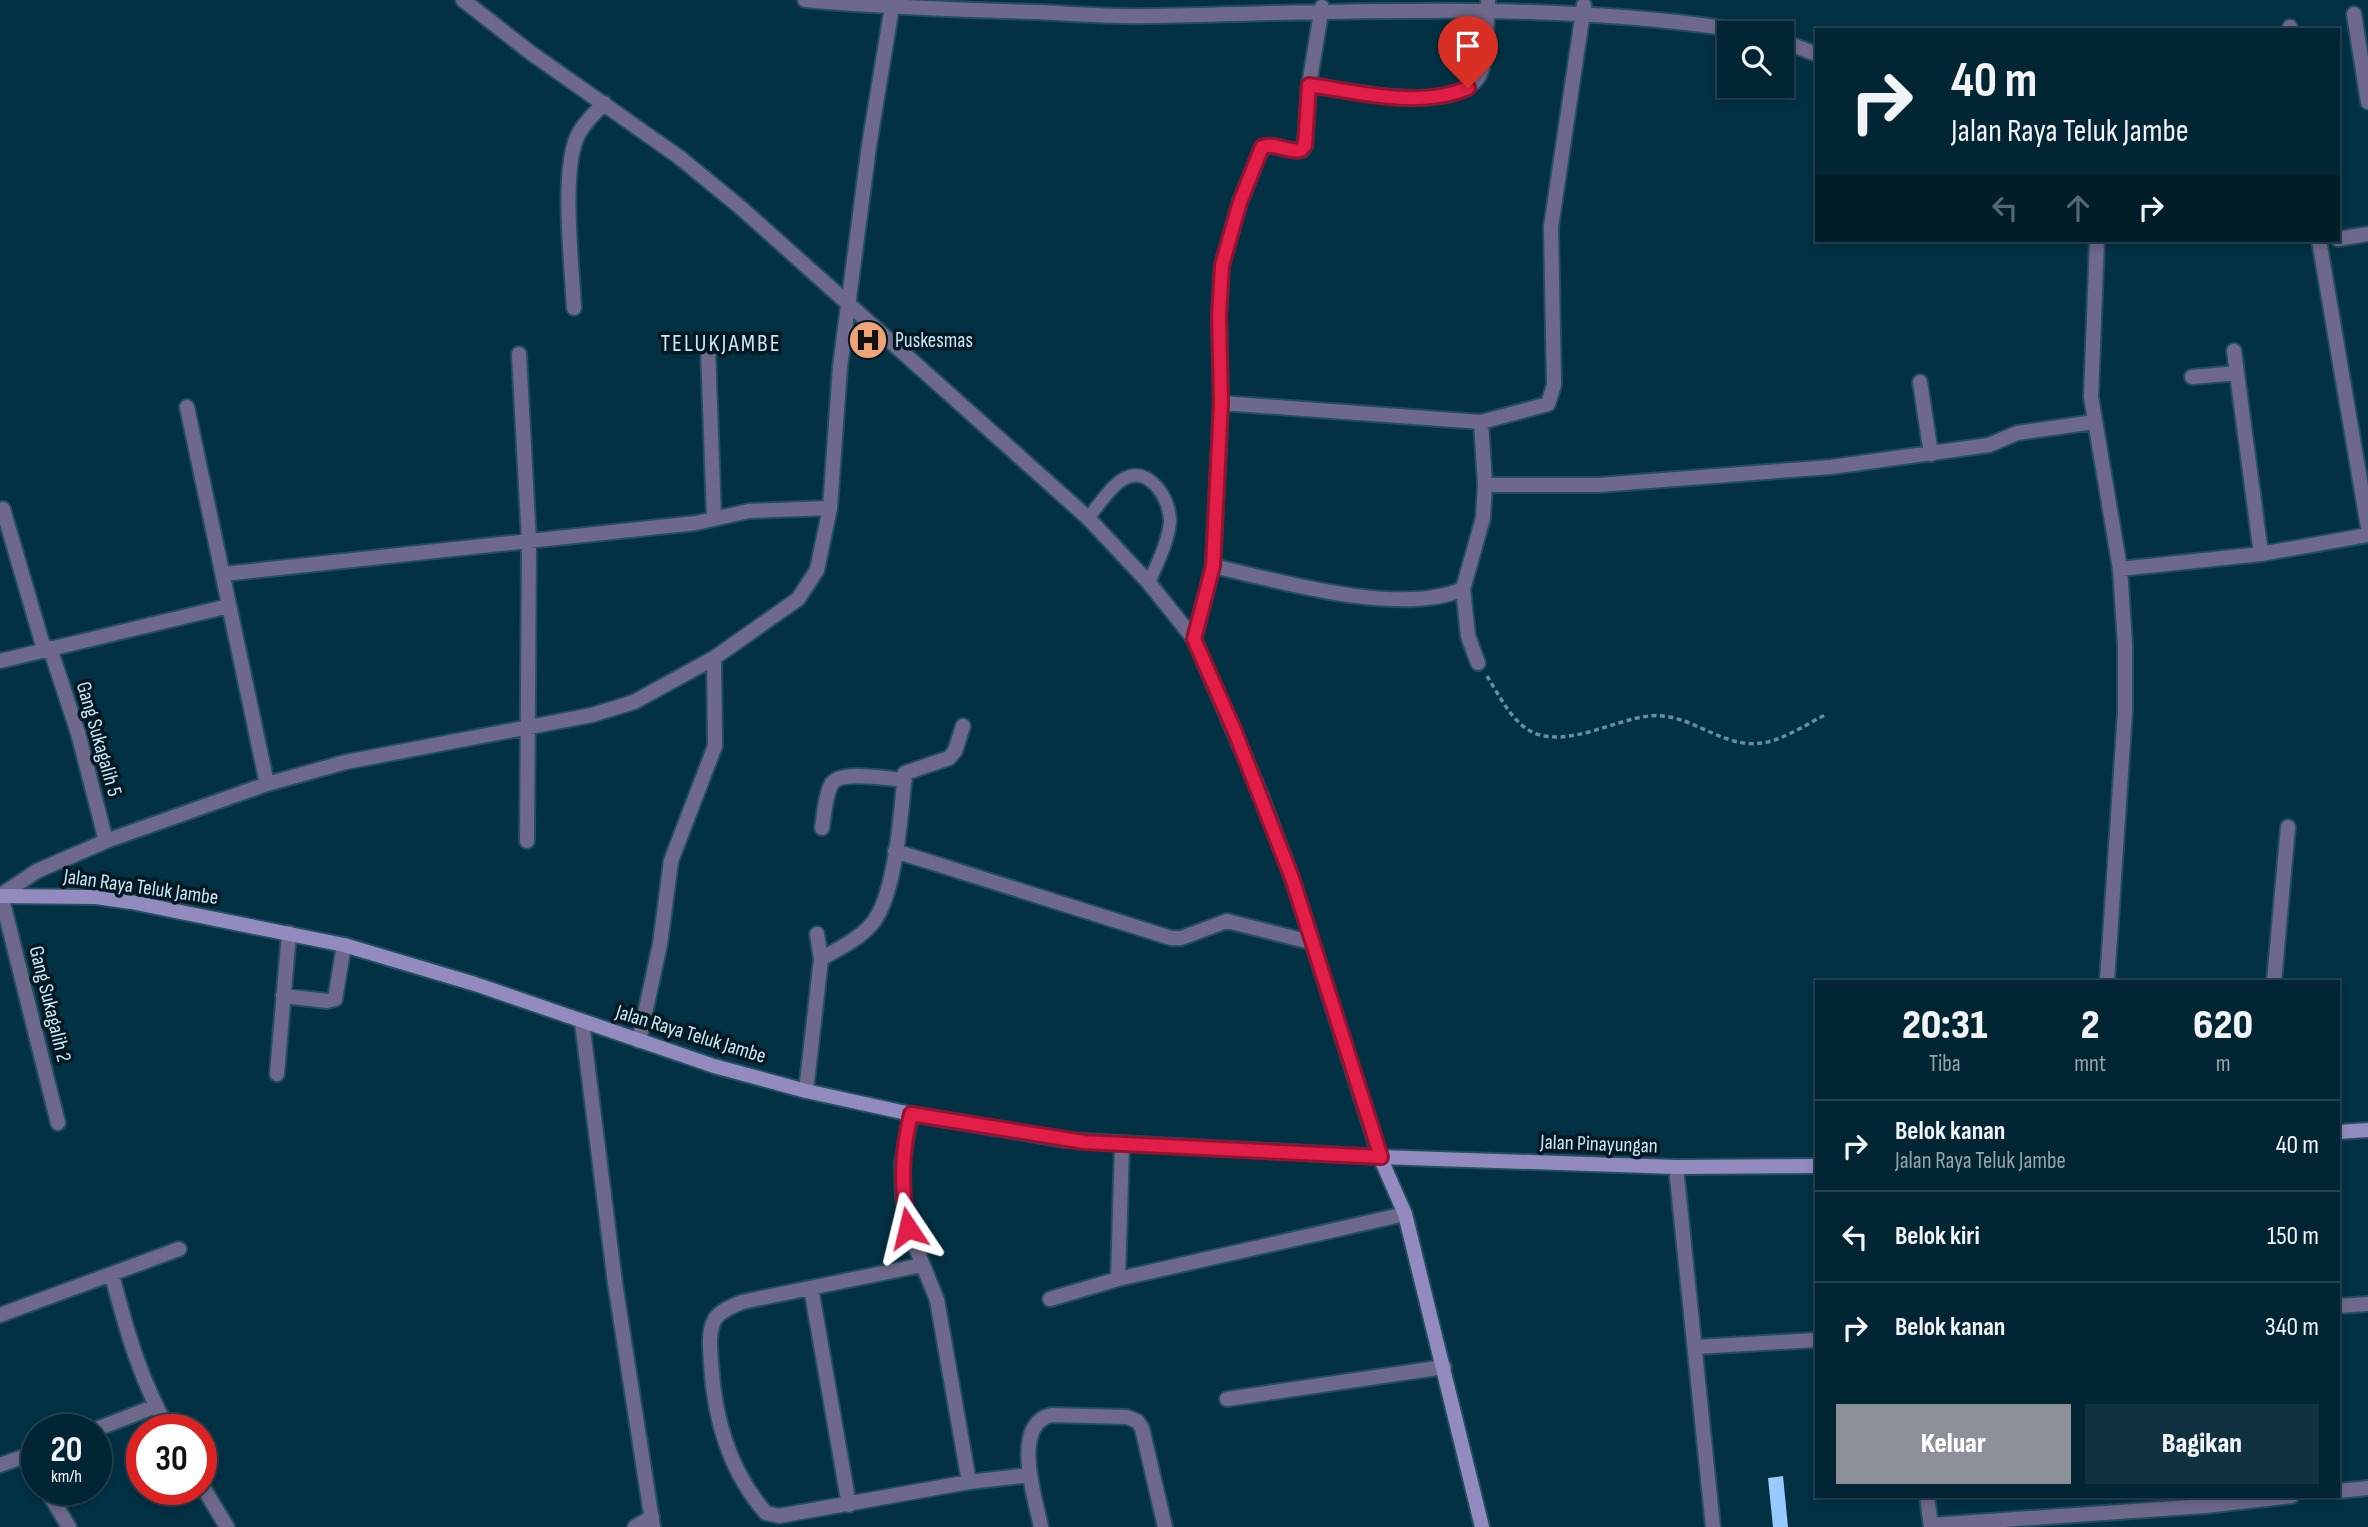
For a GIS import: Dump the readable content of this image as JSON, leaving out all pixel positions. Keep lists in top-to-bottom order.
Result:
{
  "streets": {
    "main road": ["Jalan Raya Teluk Jambe", "Jalan Pinayungan"],
    "street": ["Gang Sukagalih 5", "Gang Sukagalih 2"]
  },
  "crossings": [
    ["Jalan Raya Teluk Jambe", "Gang Sukagalih 2"],
    ["Jalan Raya Teluk Jambe", "Jalan Pinayungan"]
  ],
  "districts": ["TELUKJAMBE"],
  "places": {
    "hospital": ["Puskesmas"]
  },
  "page": {
    "turn": ["40 m", "Jalan Raya Teluk Jambe"],
    "eta": [
      "20:31",
      "Tiba",
      "2",
      "mnt",
      "620",
      "m"
    ],
    "list": [
      {
        "name": "Belok kanan",
        "note": "Jalan Raya Teluk Jambe",
        "value": "40 m"
      },
      {
        "name": "Belok kiri",
        "value": "150 m"
      },
      {
        "name": "Belok kanan",
        "value": "340 m"
      }
    ],
    "buttons": ["Keluar", "Bagikan"],
    "speed": "20 km/h",
    "limit": "30"
  }
}
